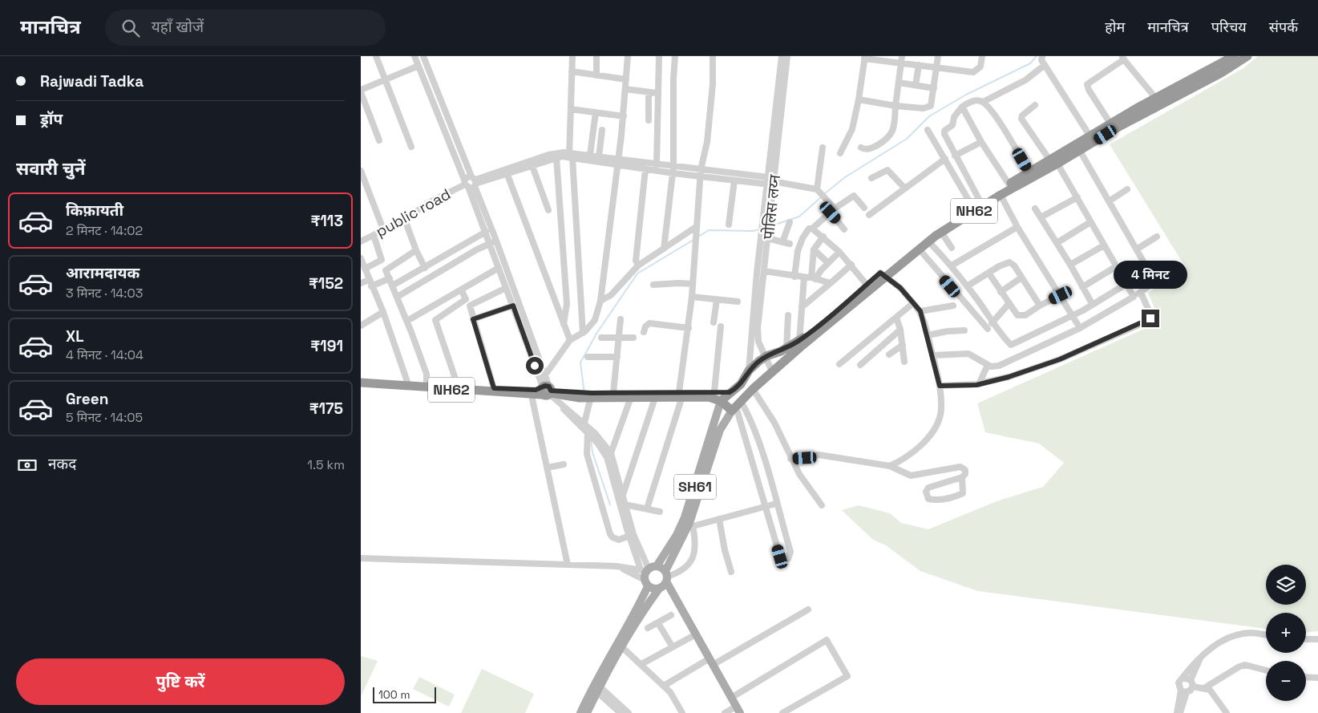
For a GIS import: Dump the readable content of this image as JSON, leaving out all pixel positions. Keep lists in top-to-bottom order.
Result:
{
  "streets": {
    "highway": ["NH62"],
    "main road": ["SH61"],
    "street": ["पोलिस लय्न", "public road"]
  },
  "crossings": [
    ["पोलिस लय्न", "NH62"],
    ["NH62", "SH61"]
  ],
  "scale_bar": "100 m",
  "page": {
    "header": "मानचित्र",
    "search": "यहाँ खोजें",
    "nav": [
      "होम",
      "मानचित्र",
      "परिचय",
      "संपर्क"
    ],
    "banner": ["Rajwadi Tadka", "ड्रॉप"],
    "heading": "सवारी चुनें",
    "list": [
      {
        "name": "किफ़ायती",
        "note": "2 मिनट · 14:02",
        "value": "₹113"
      },
      {
        "name": "आरामदायक",
        "note": "3 मिनट · 14:03",
        "value": "₹152"
      },
      {
        "name": "XL",
        "note": "4 मिनट · 14:04",
        "value": "₹191"
      },
      {
        "name": "Green",
        "note": "5 मिनट · 14:05",
        "value": "₹175"
      }
    ],
    "bubble": "4 मिनट",
    "pay": ["नकद", "1.5 km"],
    "map_buttons": ["+", "−"],
    "buttons": "पुष्टि करें",
    "scale": "100 m"
  }
}
